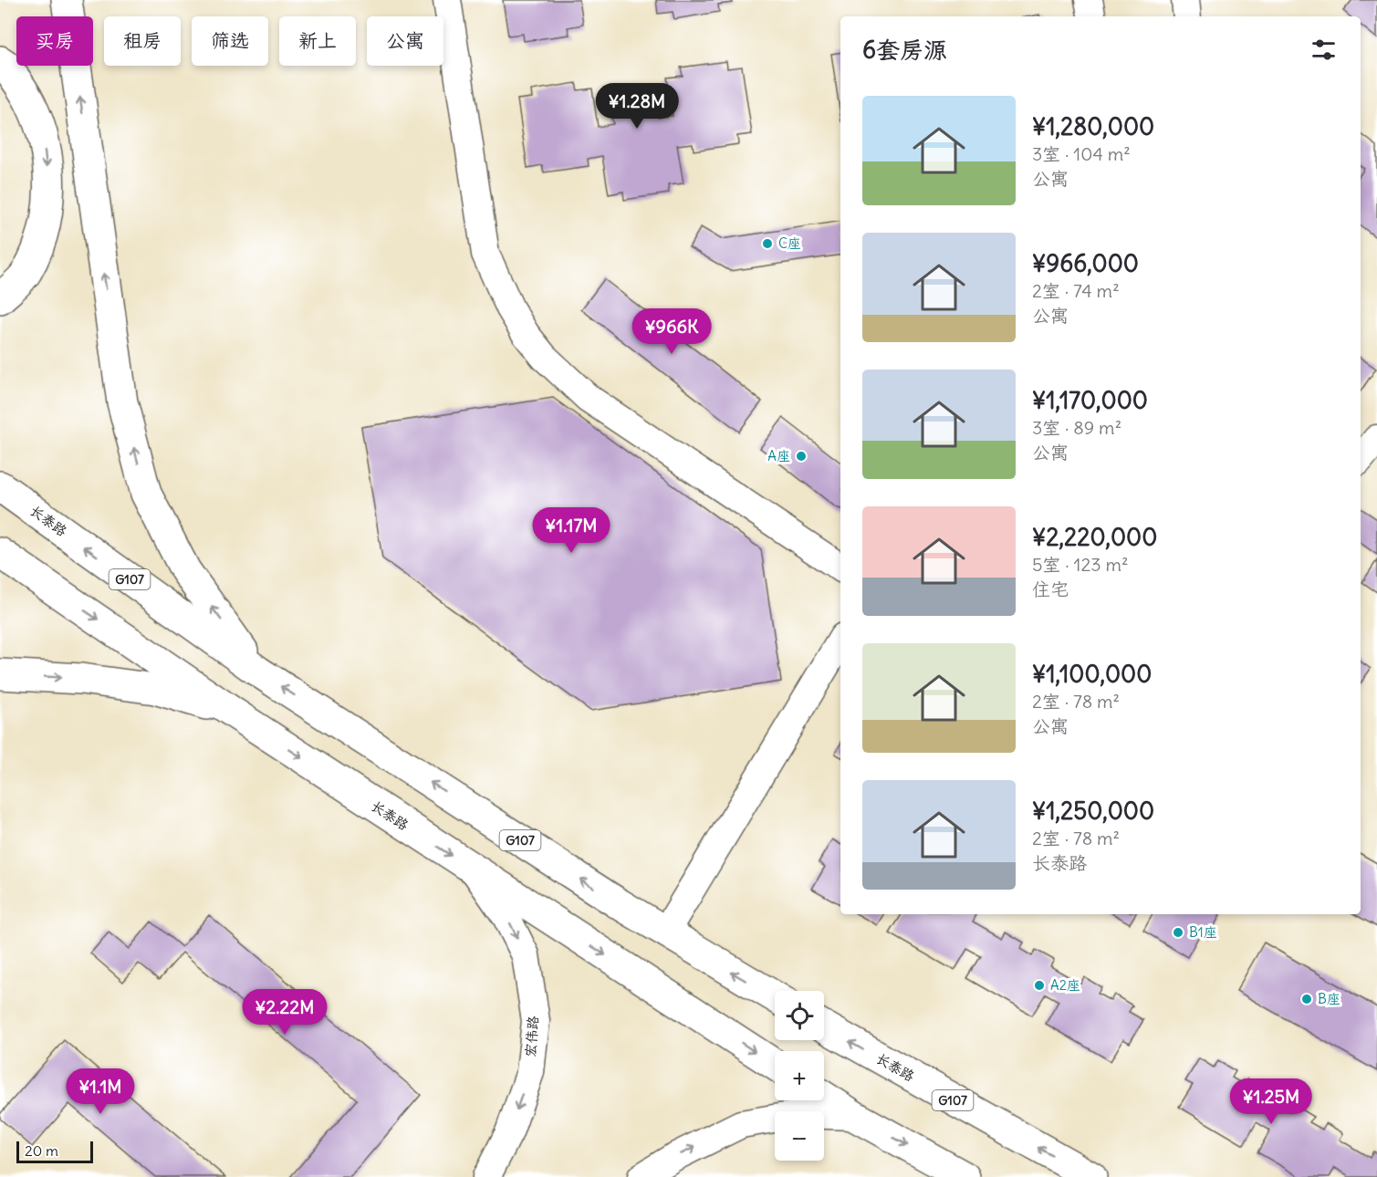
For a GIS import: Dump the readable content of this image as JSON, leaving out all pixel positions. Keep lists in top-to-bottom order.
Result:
{
  "streets": {
    "highway": ["长泰路", "G107"],
    "street": ["宏伟路"]
  },
  "crossings": [
    ["长泰路", "宏伟路"]
  ],
  "one_way": ["宏伟路"],
  "places": [
    "C座",
    "A座",
    "B1座",
    "A2座",
    "B座"
  ],
  "scale_bar": "20 m",
  "page": {
    "chip": [
      "买房",
      "租房",
      "筛选",
      "新上",
      "公寓"
    ],
    "heading": "6套房源",
    "list": [
      {
        "name": "¥1,280,000",
        "note": "3室 · 104 m² · 公寓"
      },
      {
        "name": "¥966,000",
        "note": "2室 · 74 m² · 公寓"
      },
      {
        "name": "¥1,170,000",
        "note": "3室 · 89 m² · 公寓"
      },
      {
        "name": "¥2,220,000",
        "note": "5室 · 123 m² · 住宅"
      },
      {
        "name": "¥1,100,000",
        "note": "2室 · 78 m² · 公寓"
      },
      {
        "name": "¥1,250,000",
        "note": "2室 · 78 m² · 长泰路"
      }
    ],
    "price": [
      "¥1.28M",
      "¥966K",
      "¥1.17M",
      "¥2.22M",
      "¥1.1M",
      "¥1.25M"
    ],
    "map_buttons": ["+", "−"],
    "scale": "20 m"
  }
}
